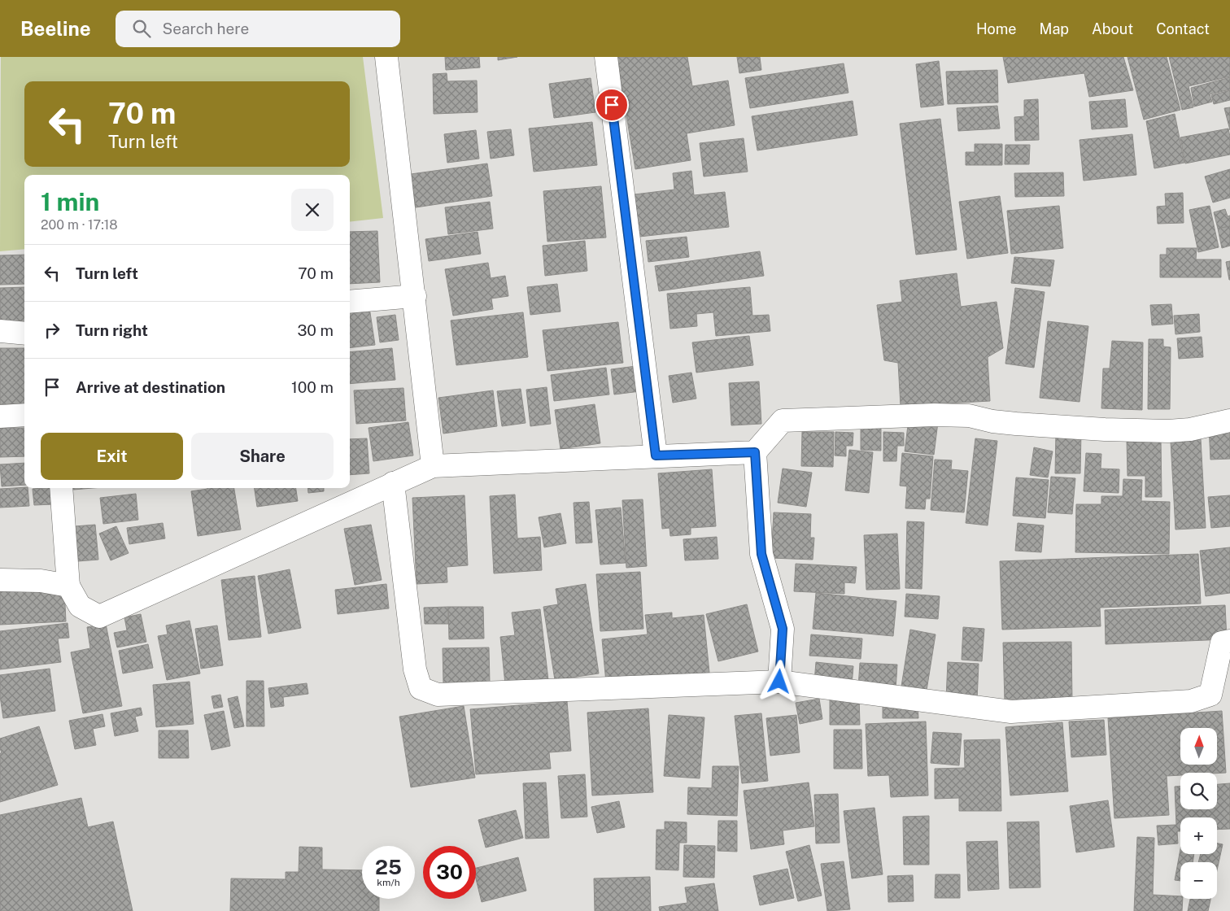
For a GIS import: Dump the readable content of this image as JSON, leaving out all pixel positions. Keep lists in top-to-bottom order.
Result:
{
  "north": "top",
  "page": {
    "header": "Beeline",
    "search": "Search here",
    "nav": [
      "Home",
      "Map",
      "About",
      "Contact"
    ],
    "turn": ["70 m", "Turn left"],
    "heading": ["1 min", "200 m · 17:18"],
    "list": [
      {
        "name": "Turn left",
        "value": "70 m"
      },
      {
        "name": "Turn right",
        "value": "30 m"
      },
      {
        "name": "Arrive at destination",
        "value": "100 m"
      }
    ],
    "buttons": ["Exit", "Share"],
    "map_buttons": ["+", "−"],
    "speed": "25 km/h",
    "limit": "30"
  }
}
